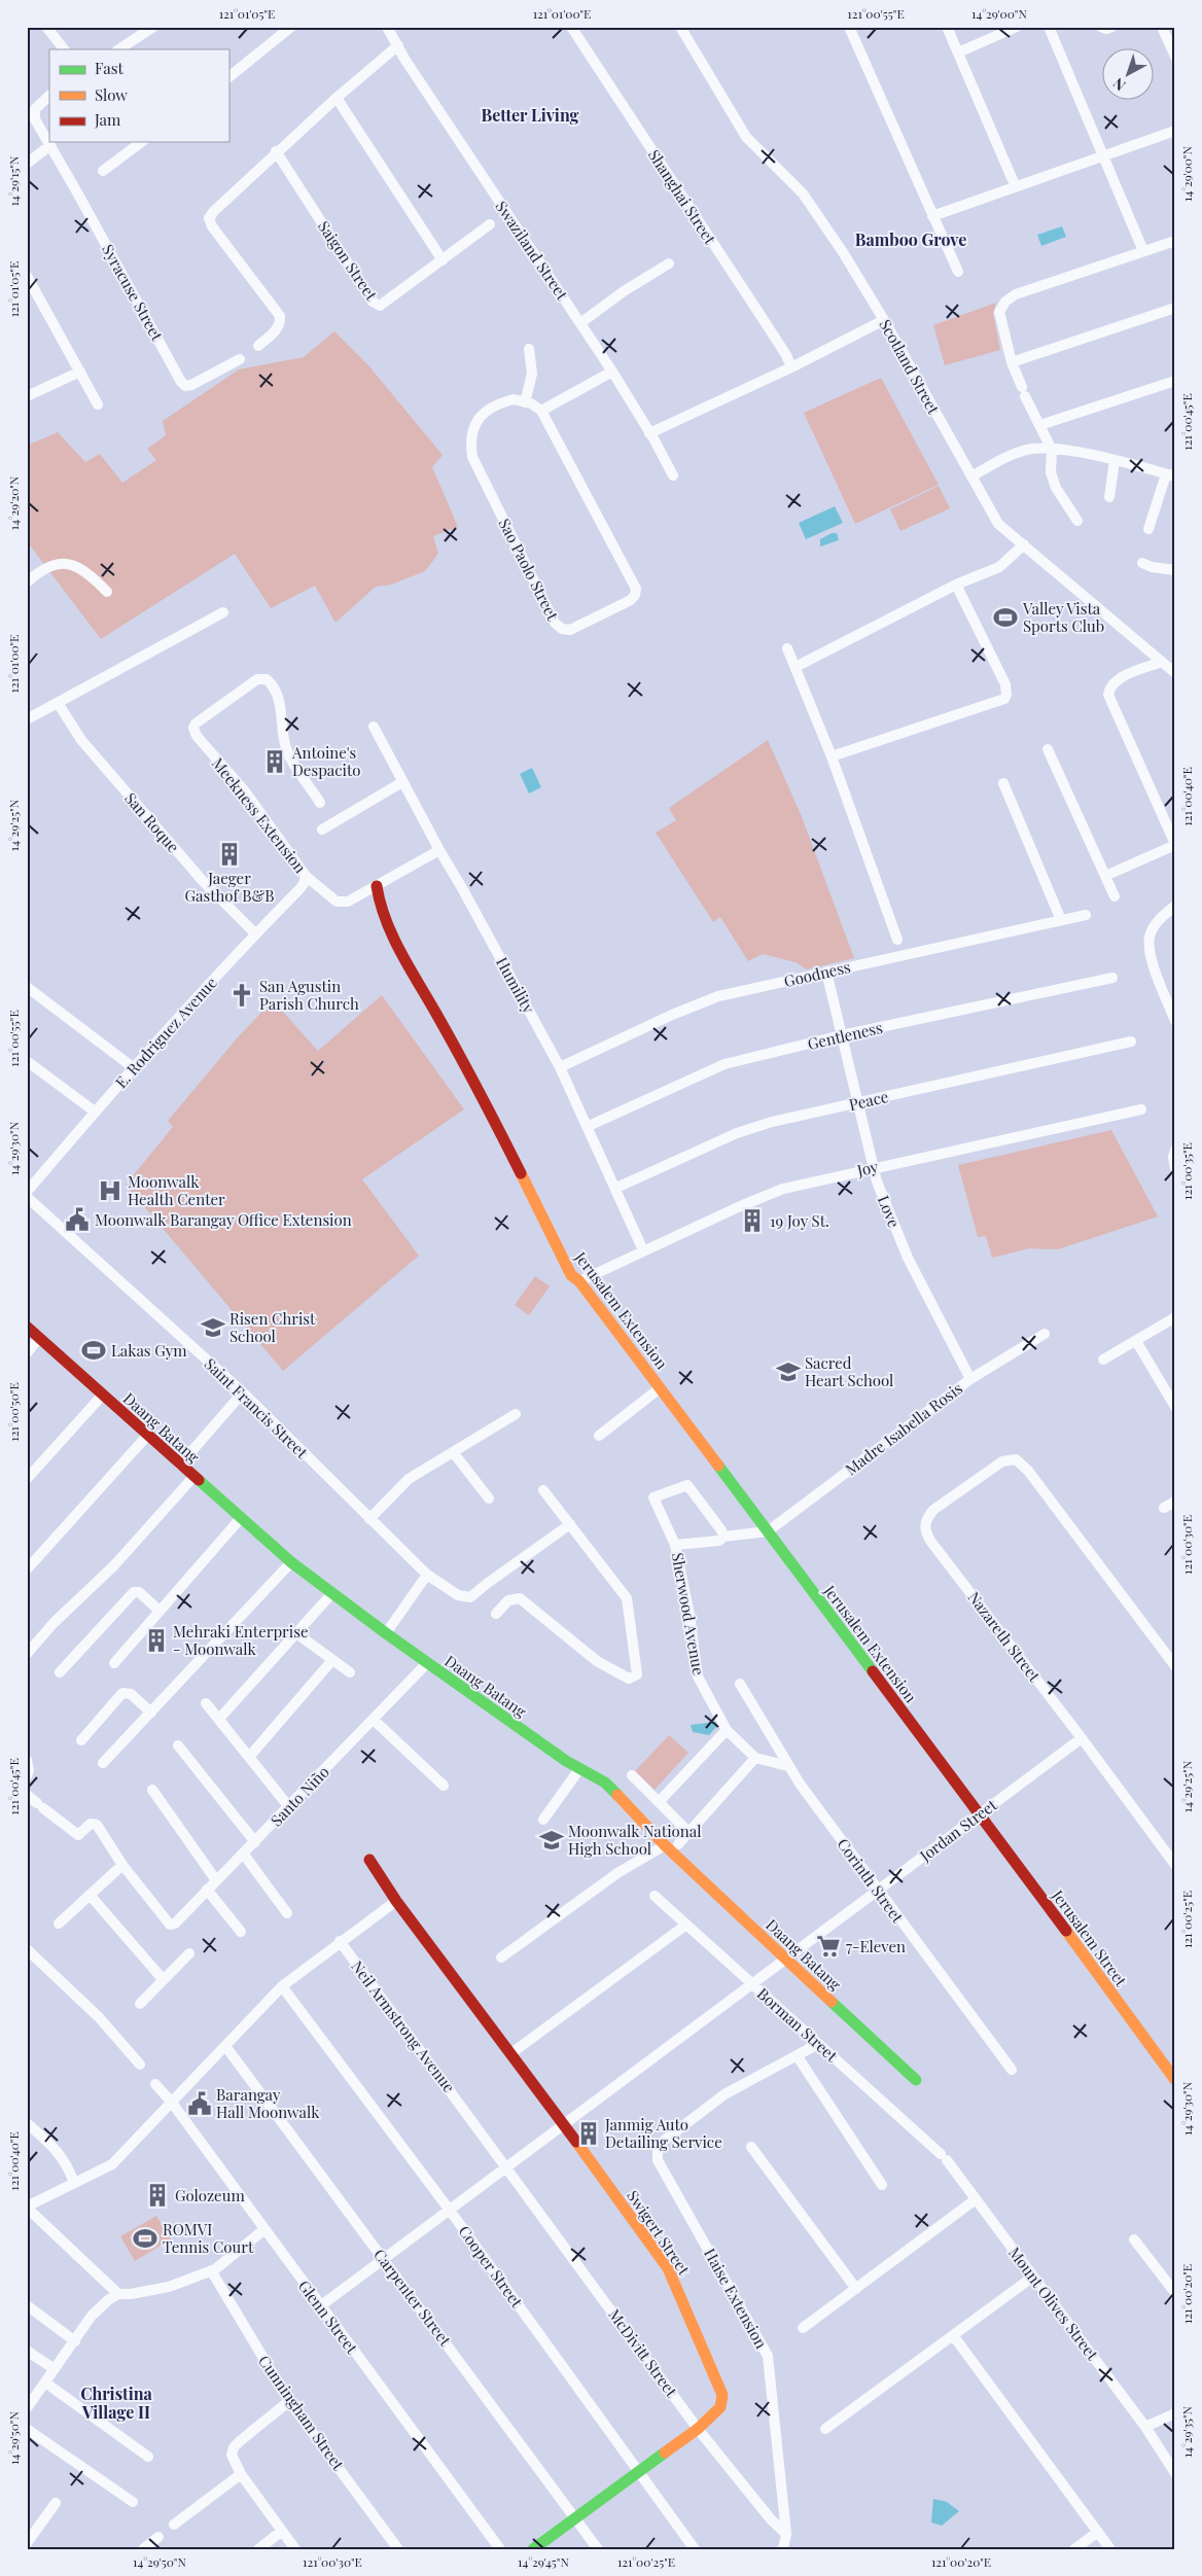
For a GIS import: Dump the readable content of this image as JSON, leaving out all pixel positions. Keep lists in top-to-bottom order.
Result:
{
  "streets": {
    "street": [
      "Shanghai Street",
      "Swaziland Street",
      "Saigon Street",
      "Syracuse Street",
      "Scotland Street",
      "Sao Paolo Street",
      "Meekness Extension",
      "San Roque",
      "Goodness",
      "Humility",
      "E. Rodriguez Avenue",
      "Gentleness",
      "Peace",
      "Joy",
      "Love",
      "Jerusalem Extension",
      "Saint Francis Street",
      "Daang Batang",
      "Madre Isabella Rosis",
      "Sherwood Avenue",
      "Nazareth Street",
      "Santo Niño",
      "Jordan Street",
      "Corinth Street",
      "Jerusalem Street",
      "Borman Street",
      "Neil Armstrong Avenue",
      "Swigert Street",
      "Cooper Street",
      "Carpenter Street",
      "Haise Extension",
      "Mount Olives Street",
      "Glenn Street",
      "McDivitt Street",
      "Cunningham Street"
    ]
  },
  "crossings": [
    ["Meekness Extension", "Humility"],
    ["Meekness Extension", "E. Rodriguez Avenue"],
    ["Meekness Extension", "Jerusalem Extension"],
    ["San Roque", "E. Rodriguez Avenue"],
    ["Goodness", "Humility"],
    ["Goodness", "Love"],
    ["Humility", "Gentleness"],
    ["Humility", "Peace"],
    ["Humility", "Joy"],
    ["Gentleness", "Love"],
    ["Peace", "Love"],
    ["Joy", "Love"],
    ["Joy", "Jerusalem Extension"],
    ["Love", "Madre Isabella Rosis"],
    ["Jerusalem Extension", "Madre Isabella Rosis"],
    ["Jerusalem Extension", "Sherwood Avenue"],
    ["Jerusalem Extension", "Jordan Street"],
    ["Jerusalem Extension", "Jerusalem Street"],
    ["Daang Batang", "Santo Niño"],
    ["Daang Batang", "Jordan Street"],
    ["Madre Isabella Rosis", "Sherwood Avenue"],
    ["Nazareth Street", "Jordan Street"],
    ["Jordan Street", "Corinth Street"],
    ["Jordan Street", "Jerusalem Street"],
    ["Borman Street", "Mount Olives Street"],
    ["Neil Armstrong Avenue", "McDivitt Street"],
    ["Swigert Street", "Cooper Street"],
    ["Swigert Street", "Carpenter Street"],
    ["Swigert Street", "McDivitt Street"],
    ["Haise Extension", "McDivitt Street"]
  ],
  "districts": ["Better Living", "Bamboo Grove", "Christina Village II"],
  "places": {
    "sports": ["Valley Vista Sports Club", "Lakas Gym", "ROMVI Tennis Court"],
    "building": [
      "Antoine's Despacito",
      "Jaeger Gasthof B&B",
      "19 Joy St.",
      "Mehraki Enterprise - Moonwalk",
      "Janmig Auto Detailing Service",
      "Golozeum"
    ],
    "church": ["San Agustin Parish Church"],
    "hospital": ["Moonwalk Health Center"],
    "public building": ["Moonwalk Barangay Office Extension", "Barangay Hall Moonwalk"],
    "school or university": ["Risen Christ School", "Sacred Heart School", "Moonwalk National High School"],
    "supermarket": ["7-Eleven"]
  },
  "legend": ["Fast", "Slow", "Jam"],
  "north": "bottom left",
  "coordinates": [
    "121°01'05\"E",
    "121°01'00\"E",
    "121°00'55\"E",
    "14°29'00\"N",
    "14°29'15\"N",
    "121°00'45\"E",
    "14°29'20\"N",
    "121°00'40\"E",
    "14°29'25\"N",
    "14°29'30\"N",
    "121°00'35\"E",
    "121°00'50\"E",
    "121°00'30\"E",
    "121°00'25\"E",
    "121°00'20\"E",
    "14°29'35\"N",
    "14°29'50\"N",
    "14°29'45\"N"
  ]
}
